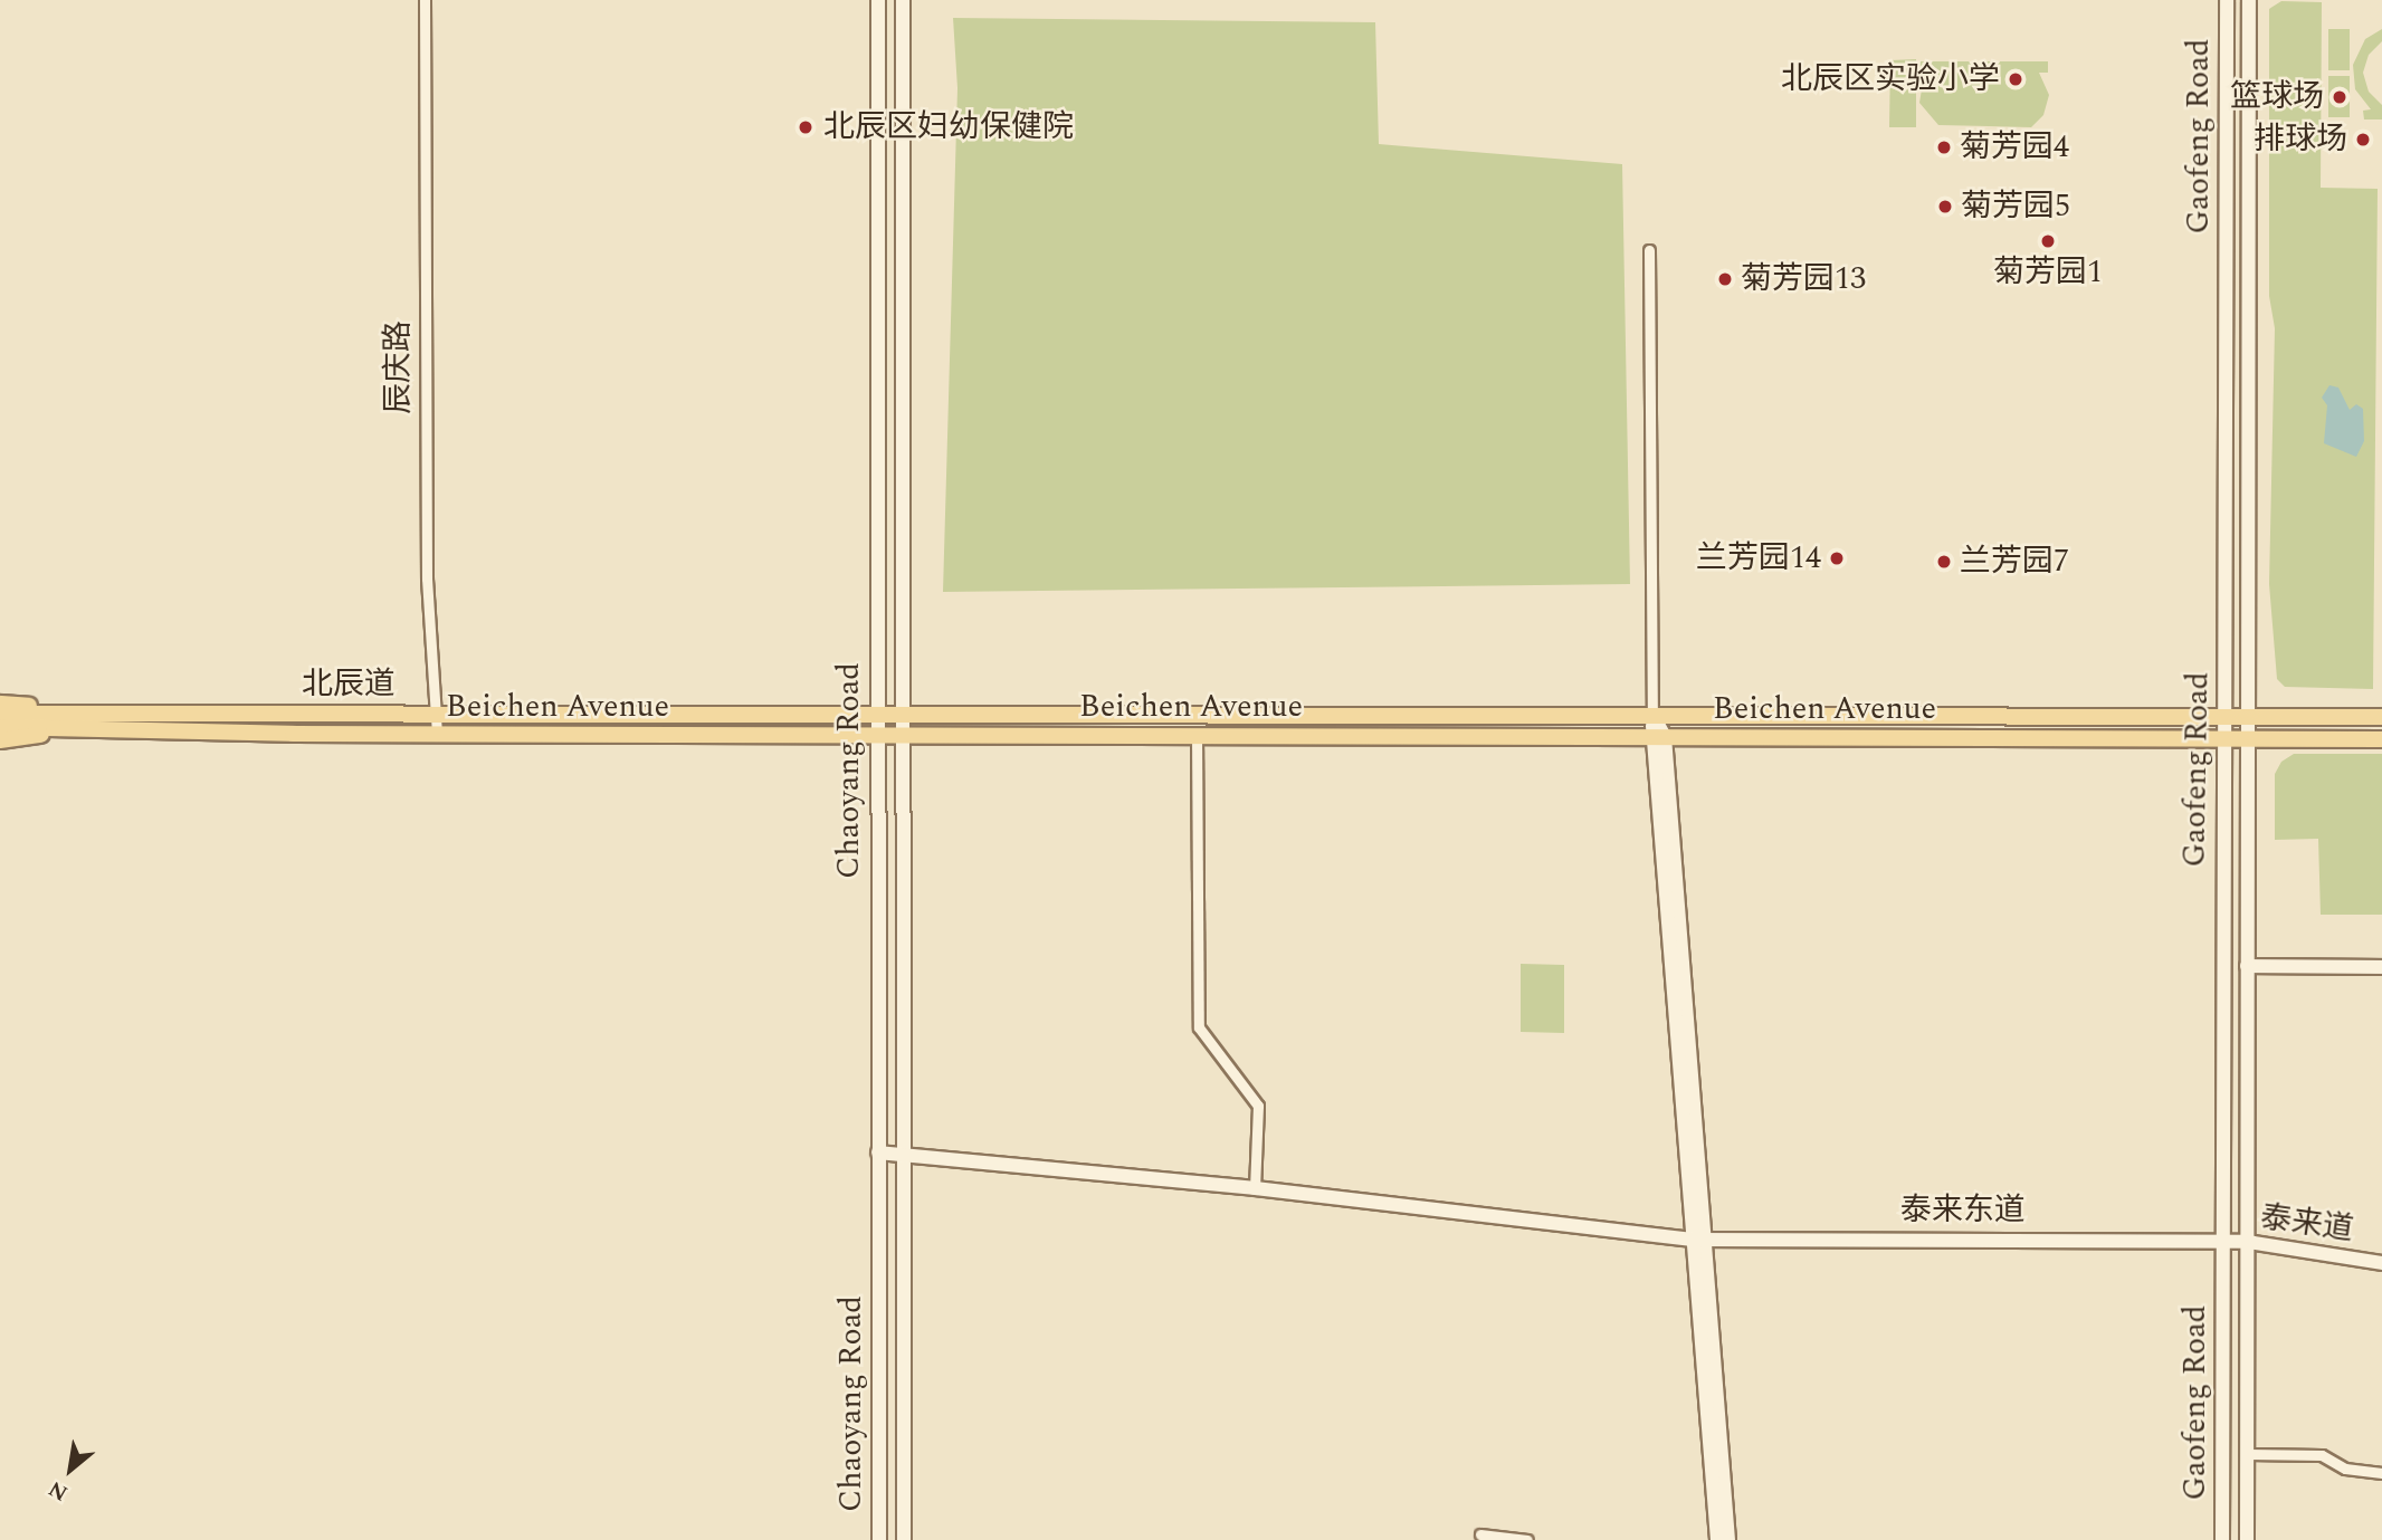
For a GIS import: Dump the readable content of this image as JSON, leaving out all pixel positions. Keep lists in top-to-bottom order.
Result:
{
  "streets": {
    "main road": [
      "Gaofeng Road",
      "北辰道",
      "Beichen Avenue",
      "Chaoyang Road",
      "泰来东道",
      "泰来道"
    ],
    "street": ["辰庆路"]
  },
  "crossings": [
    ["Gaofeng Road", "Beichen Avenue"],
    ["Gaofeng Road", "泰来东道"],
    ["Gaofeng Road", "泰来道"],
    ["辰庆路", "北辰道"],
    ["辰庆路", "Beichen Avenue"],
    ["北辰道", "Beichen Avenue"],
    ["北辰道", "Chaoyang Road"],
    ["Beichen Avenue", "Chaoyang Road"],
    ["Chaoyang Road", "泰来东道"],
    ["泰来东道", "泰来道"]
  ],
  "places": [
    "北辰区实验小学",
    "篮球场",
    "北辰区妇幼保健院",
    "排球场",
    "菊芳园4",
    "菊芳园5",
    "菊芳园1",
    "菊芳园13",
    "兰芳园14",
    "兰芳园7"
  ],
  "north": "bottom left"
}
